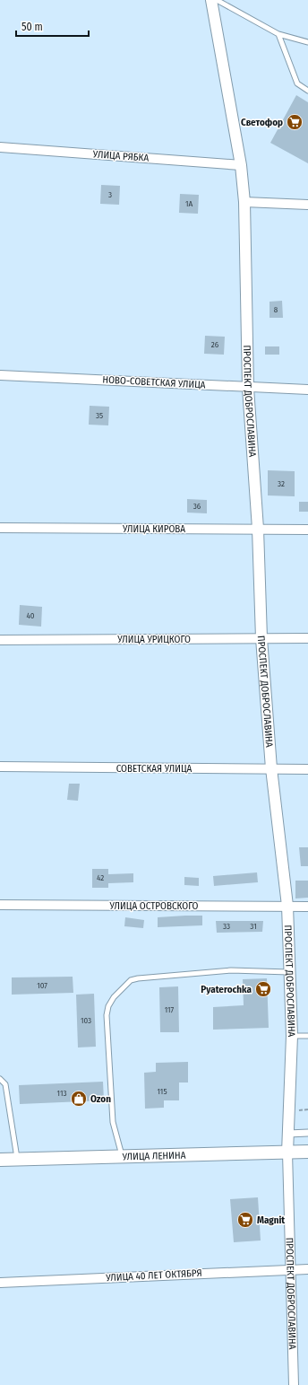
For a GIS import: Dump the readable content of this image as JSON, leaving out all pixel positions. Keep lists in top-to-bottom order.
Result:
{
  "streets": {
    "main road": ["УЛИЦА ЛЕНИНА"],
    "street": [
      "УЛИЦА РЯБКА",
      "НОВО-СОВЕТСКАЯ УЛИЦА",
      "ПРОСПЕКТ ДОБРОСЛАВИНА",
      "УЛИЦА КИРОВА",
      "УЛИЦА УРИЦКОГО",
      "СОВЕТСКАЯ УЛИЦА",
      "УЛИЦА ОСТРОВСКОГО",
      "УЛИЦА 40 ЛЕТ ОКТЯБРЯ"
    ]
  },
  "crossings": [
    ["УЛИЦА РЯБКА", "ПРОСПЕКТ ДОБРОСЛАВИНА"],
    ["НОВО-СОВЕТСКАЯ УЛИЦА", "ПРОСПЕКТ ДОБРОСЛАВИНА"],
    ["ПРОСПЕКТ ДОБРОСЛАВИНА", "УЛИЦА КИРОВА"],
    ["ПРОСПЕКТ ДОБРОСЛАВИНА", "УЛИЦА УРИЦКОГО"],
    ["ПРОСПЕКТ ДОБРОСЛАВИНА", "СОВЕТСКАЯ УЛИЦА"],
    ["ПРОСПЕКТ ДОБРОСЛАВИНА", "УЛИЦА ОСТРОВСКОГО"],
    ["ПРОСПЕКТ ДОБРОСЛАВИНА", "УЛИЦА ЛЕНИНА"],
    ["ПРОСПЕКТ ДОБРОСЛАВИНА", "УЛИЦА 40 ЛЕТ ОКТЯБРЯ"]
  ],
  "places": {
    "supermarket": ["Светофор", "Pyaterochka", "Magnit"],
    "shop": ["Ozon"]
  },
  "house_numbers": [
    "3",
    "1А",
    "8",
    "26",
    "35",
    "32",
    "36",
    "40",
    "42",
    "33",
    "31",
    "107",
    "117",
    "103",
    "115",
    "113"
  ],
  "scale_bar": "50 m"
}
